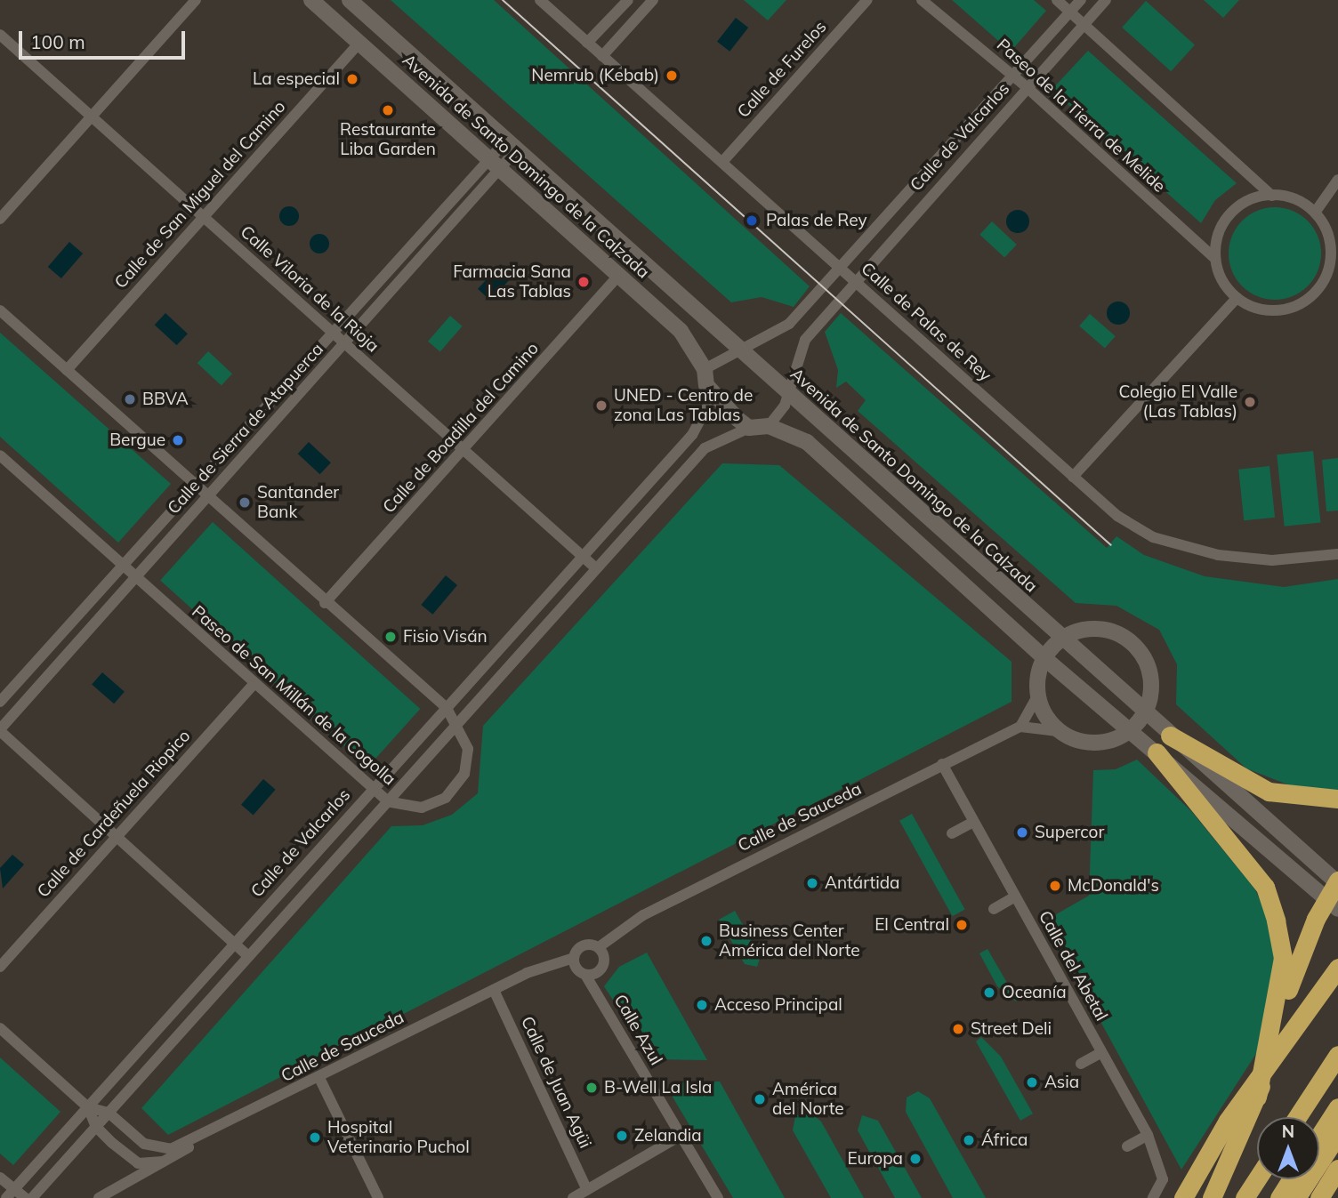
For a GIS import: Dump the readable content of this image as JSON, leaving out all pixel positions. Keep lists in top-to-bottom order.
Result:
{
  "streets": {
    "street": [
      "Calle de Furelos",
      "Paseo de la Tierra de Melide",
      "Calle de Valcarlos",
      "Avenida de Santo Domingo de la Calzada",
      "Calle de San Miguel del Camino",
      "Calle Viloria de la Rioja",
      "Calle de Palas de Rey",
      "Calle de Boadilla del Camino",
      "Calle de Sierra de Atapuerca",
      "Paseo de San Millán de la Cogolla",
      "Calle de Cardeñuela Riopico",
      "Calle de Sauceda",
      "Calle del Abetal",
      "Calle Azul",
      "Calle de Juan Agüi"
    ]
  },
  "crossings": [
    ["Calle de Furelos", "Calle de Palas de Rey"],
    ["Paseo de la Tierra de Melide", "Calle de Valcarlos"],
    ["Calle de Valcarlos", "Avenida de Santo Domingo de la Calzada"],
    ["Calle de Valcarlos", "Calle Viloria de la Rioja"],
    ["Calle de Valcarlos", "Calle de Palas de Rey"],
    ["Calle de Valcarlos", "Paseo de San Millán de la Cogolla"],
    ["Avenida de Santo Domingo de la Calzada", "Calle de San Miguel del Camino"],
    ["Avenida de Santo Domingo de la Calzada", "Calle de Boadilla del Camino"],
    ["Avenida de Santo Domingo de la Calzada", "Calle de Sierra de Atapuerca"],
    ["Calle de San Miguel del Camino", "Calle Viloria de la Rioja"],
    ["Calle de San Miguel del Camino", "Paseo de San Millán de la Cogolla"],
    ["Calle Viloria de la Rioja", "Calle de Boadilla del Camino"],
    ["Calle Viloria de la Rioja", "Calle de Sierra de Atapuerca"],
    ["Calle de Boadilla del Camino", "Paseo de San Millán de la Cogolla"],
    ["Calle de Sierra de Atapuerca", "Paseo de San Millán de la Cogolla"],
    ["Paseo de San Millán de la Cogolla", "Calle de Cardeñuela Riopico"],
    ["Calle de Sauceda", "Calle del Abetal"],
    ["Calle de Sauceda", "Calle Azul"],
    ["Calle de Sauceda", "Calle de Juan Agüi"]
  ],
  "places": [
    "Nemrub (Kebab)",
    "La especial",
    "Restaurante Liba Garden",
    "Palas de Rey",
    "Farmacia Sana Las Tablas",
    "BBVA",
    "Colegio El Valle (Las Tablas)",
    "UNED - Centro de zona Las Tablas",
    "Bergue",
    "Santander Bank",
    "Fisio Visán",
    "Supercor",
    "Antártida",
    "McDonald's",
    "El Central",
    "Business Center América del Norte",
    "Oceanía",
    "Acceso Principal",
    "Street Deli",
    "Asia",
    "B-Well La Isla",
    "América del Norte",
    "Zelandia",
    "Hospital Veterinario Puchol",
    "África",
    "Europa"
  ],
  "scale_bar": "100 m",
  "north": "top"
}
